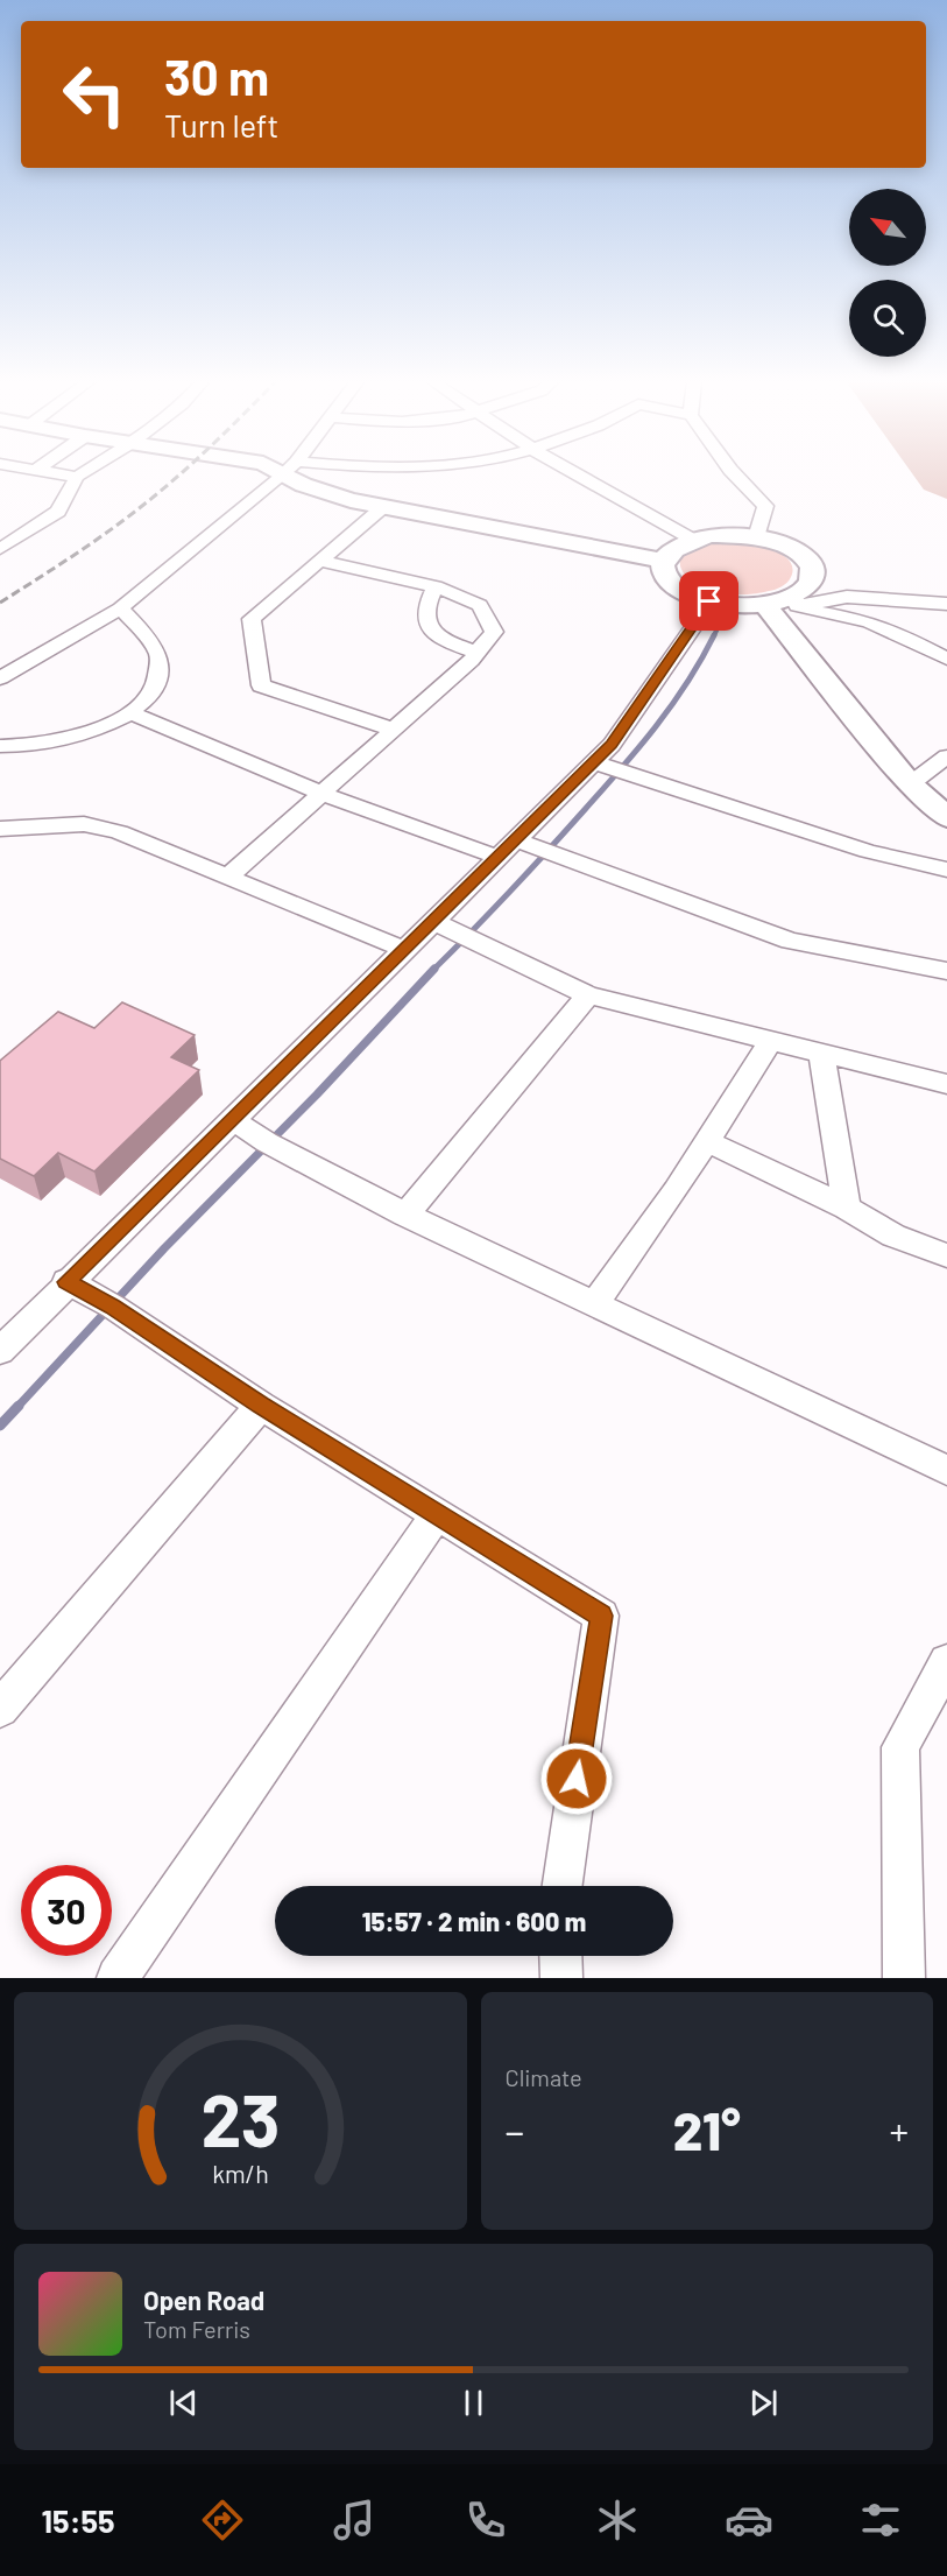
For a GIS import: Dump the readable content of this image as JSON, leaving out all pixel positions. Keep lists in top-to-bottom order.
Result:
{
  "north": "top left",
  "page": {
    "turn": ["30 m", "Turn left"],
    "limit": "30",
    "trip": "15:57 · 2 min · 600 m",
    "tile": "Climate",
    "heat": ["−", "21°", "+"],
    "song": ["Open Road", "Tom Ferris"],
    "tabs": "15:55",
    "gauge": ["23", "km/h"]
  }
}
